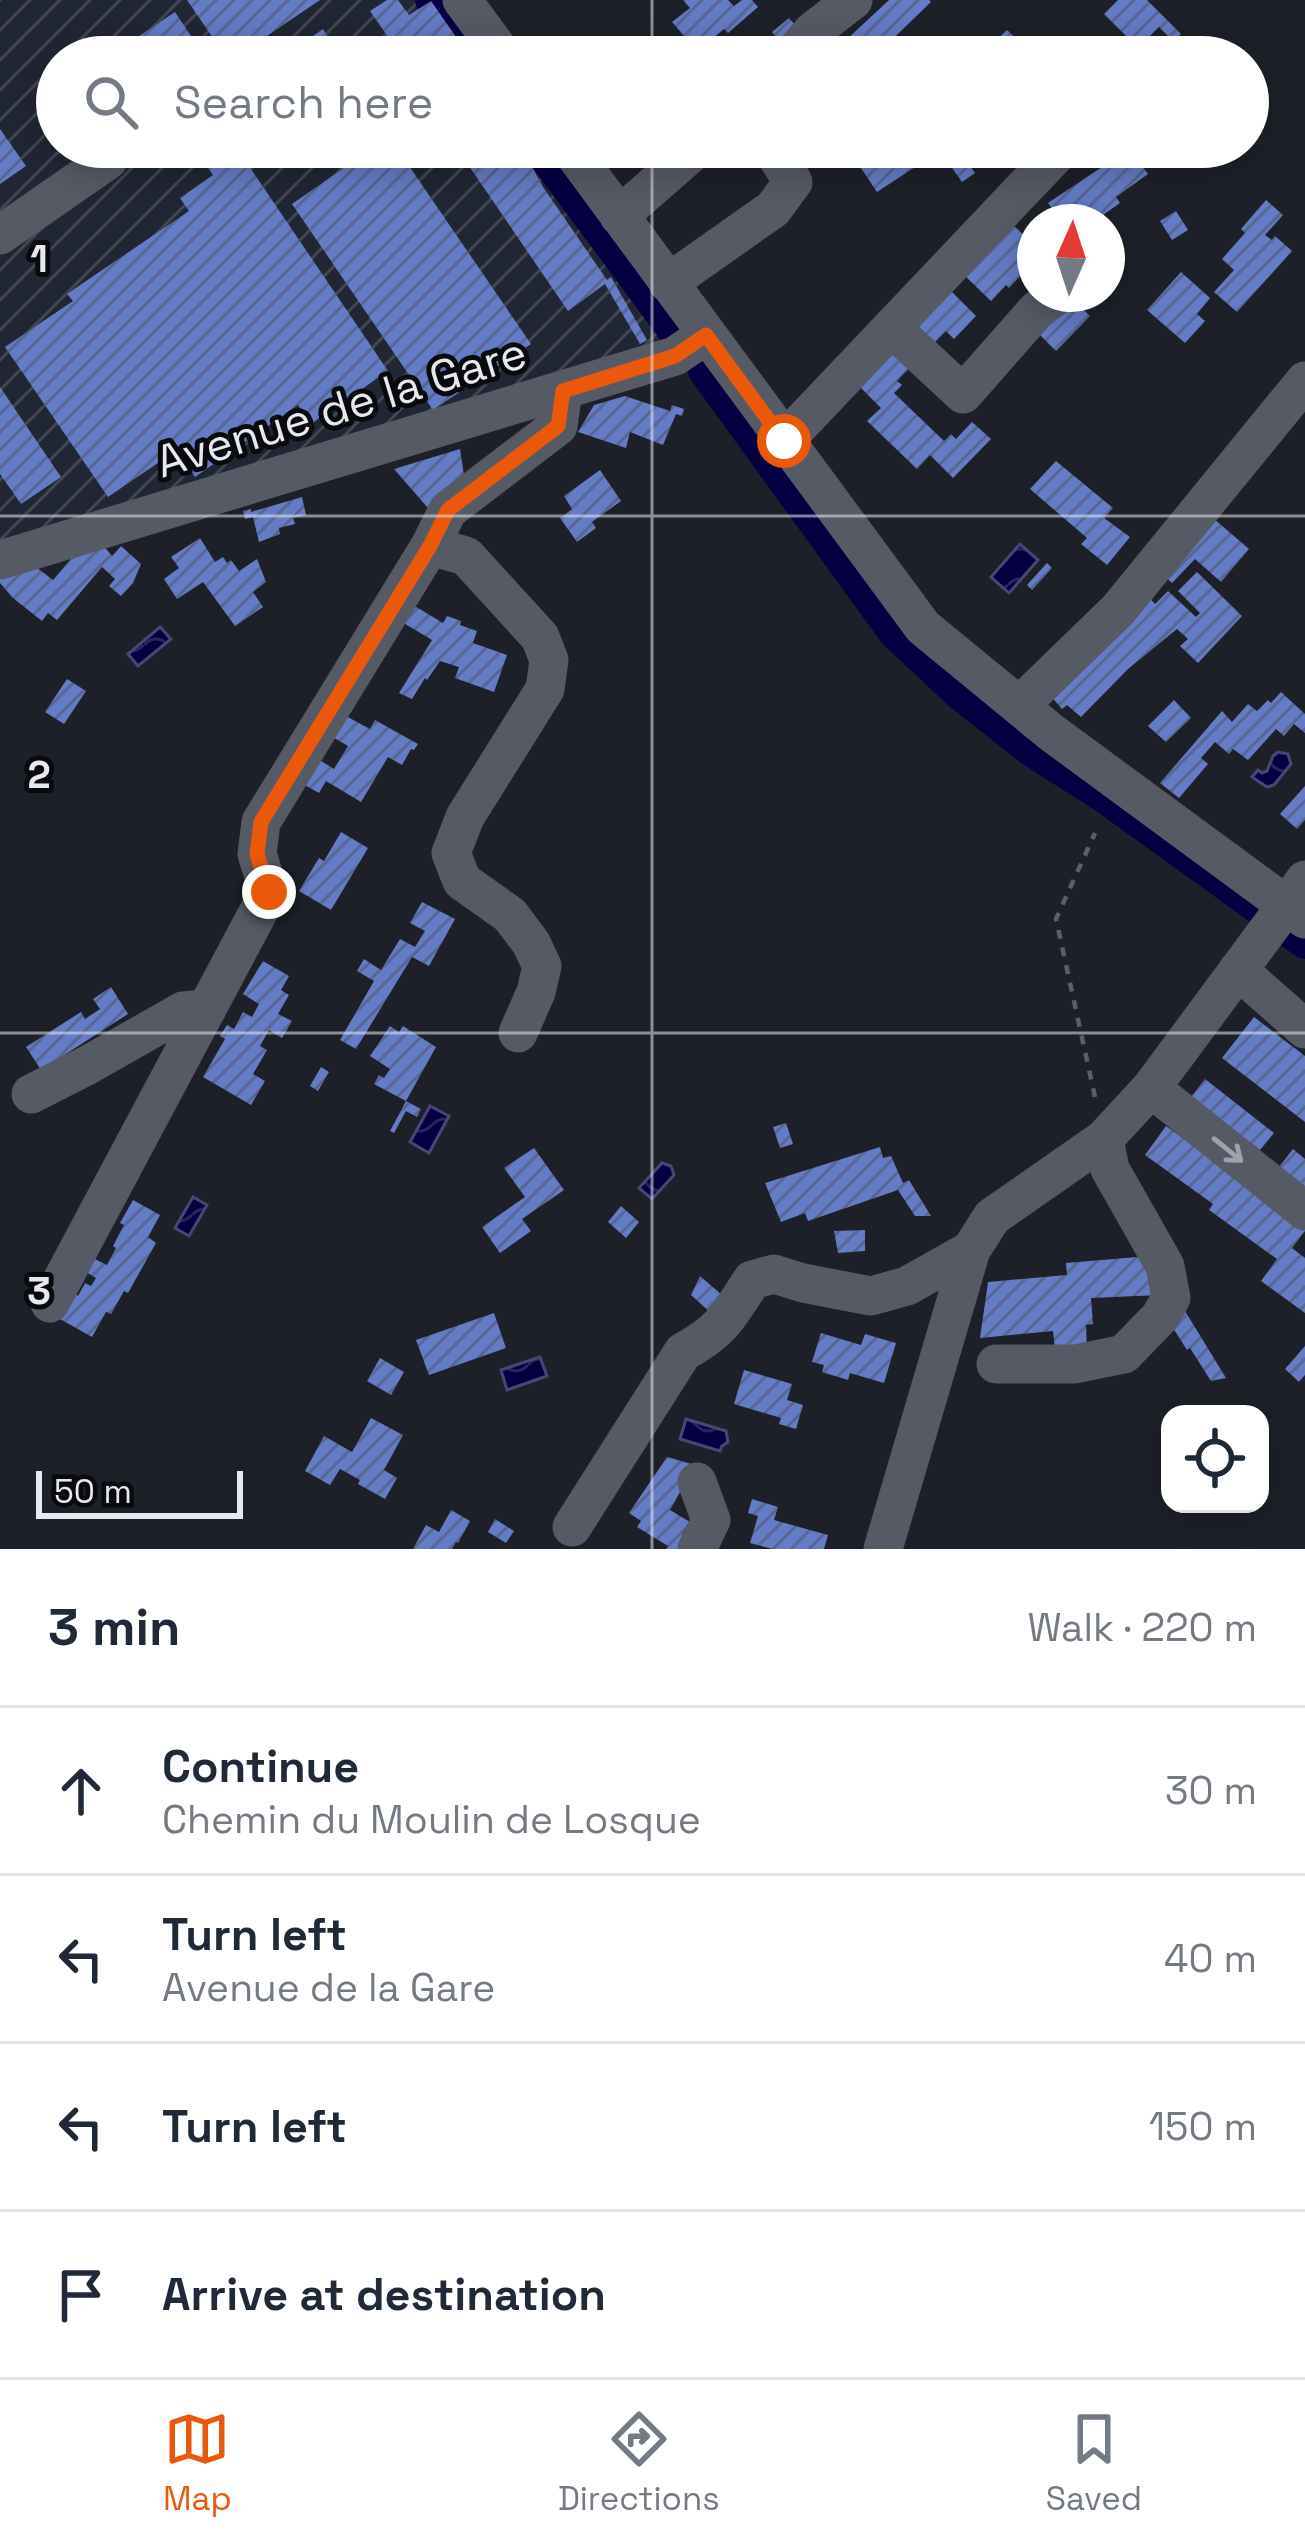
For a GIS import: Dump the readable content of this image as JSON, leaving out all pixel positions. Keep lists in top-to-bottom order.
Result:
{
  "streets": {
    "street": ["Avenue de la Gare"]
  },
  "scale_bar": "50 m",
  "north": "top",
  "page": {
    "search": "Search here",
    "scale": "50 m",
    "heading": ["3 min", "Walk · 220 m"],
    "list": [
      ["Continue", "Chemin du Moulin de Losque", "30 m"],
      ["Turn left", "Avenue de la Gare", "40 m"],
      ["Turn left", "150 m"],
      "Arrive at destination"
    ],
    "nav": ["Map", "Directions", "Saved"]
  },
  "grid": {
    "rows": ["1", "2", "3"]
  }
}
